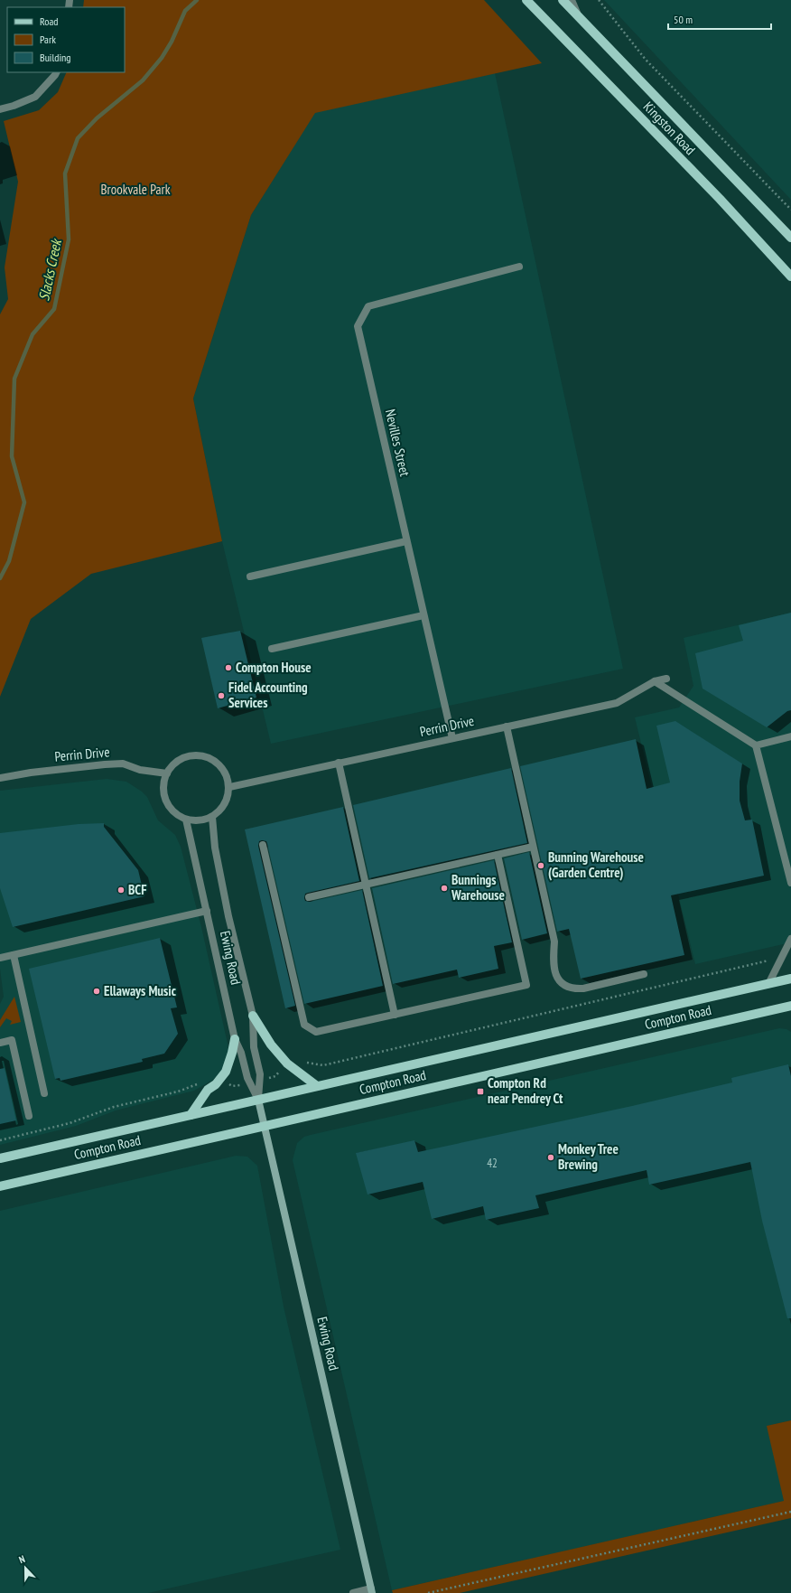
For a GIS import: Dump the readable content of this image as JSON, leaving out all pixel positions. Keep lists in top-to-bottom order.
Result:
{
  "streets": {
    "main road": ["Kingston Road", "Ewing Road", "Compton Road"],
    "street": ["Nevilles Street", "Perrin Drive"]
  },
  "crossings": [
    ["Nevilles Street", "Perrin Drive"],
    ["Perrin Drive", "Ewing Road"],
    ["Ewing Road", "Compton Road"]
  ],
  "water": ["Slacks Creek"],
  "parks": ["Brookvale Park"],
  "places": {
    "other": [
      "Compton House",
      "Fidel Accounting Services",
      "Bunning Warehouse (Garden Centre)",
      "Bunnings Warehouse",
      "BCF",
      "Ellaways Music",
      "Monkey Tree Brewing"
    ],
    "transit": ["Compton Rd near Pendrey Ct"]
  },
  "house_numbers": ["42"],
  "legend": ["Road", "Park", "Building"],
  "scale_bar": "50 m",
  "north": "top"
}
